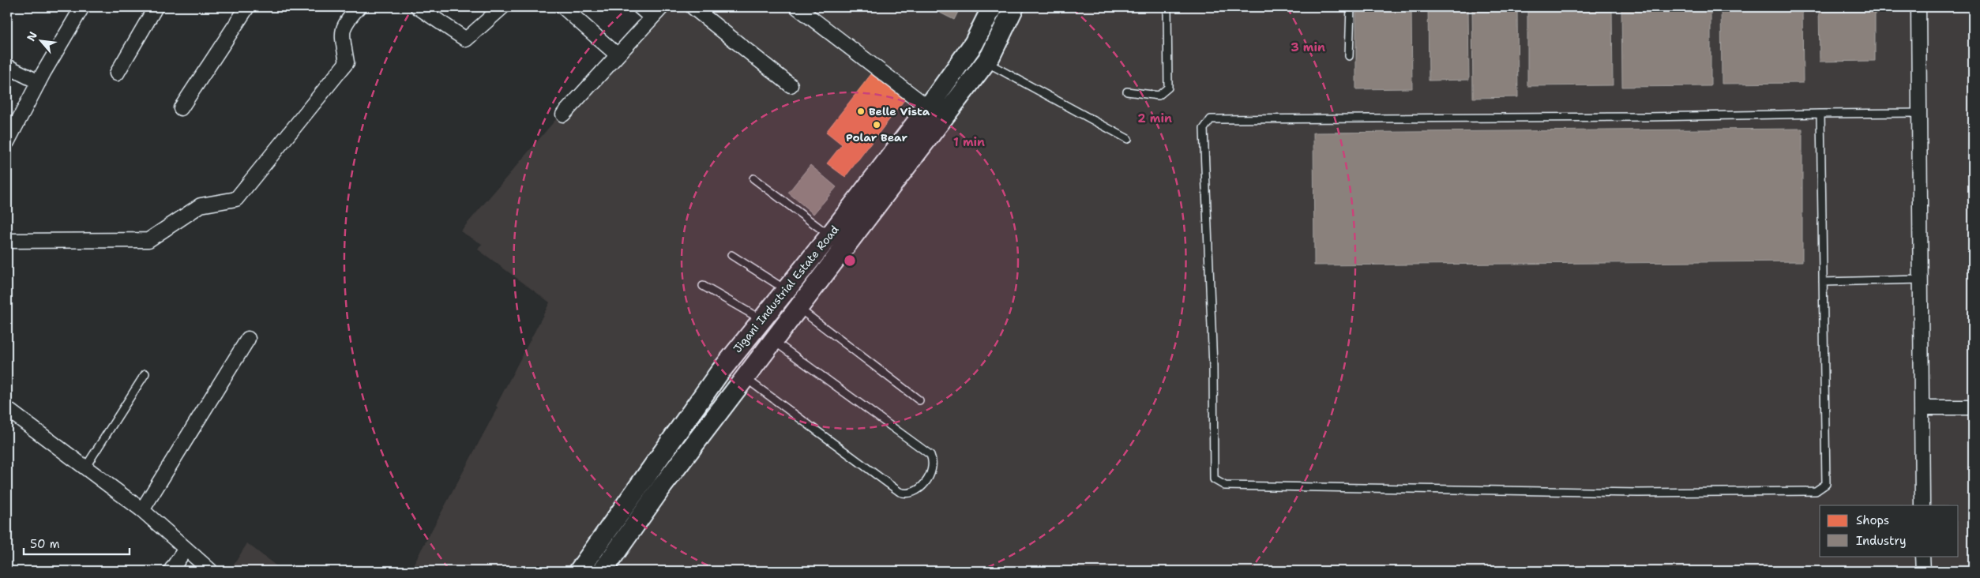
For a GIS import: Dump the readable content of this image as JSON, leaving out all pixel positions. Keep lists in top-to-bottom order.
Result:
{
  "streets": {
    "main road": ["Jigani Industrial Estate Road"]
  },
  "places": ["Belle Vista", "Polar Bear"],
  "legend": ["Shops", "Industry"],
  "scale_bar": "50 m",
  "north": "top left",
  "rings": ["3 min", "2 min", "1 min"]
}
